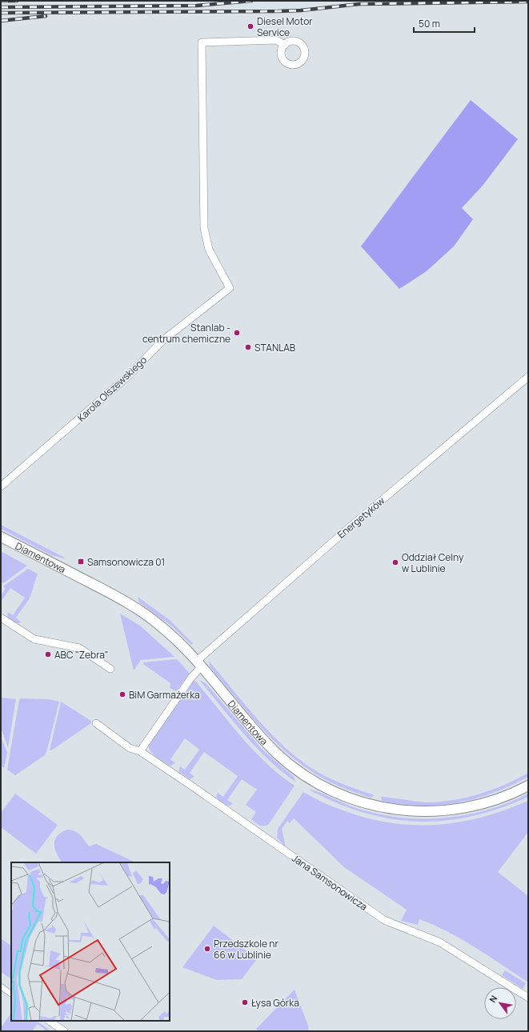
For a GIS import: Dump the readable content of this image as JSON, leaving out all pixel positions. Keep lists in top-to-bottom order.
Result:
{
  "streets": {
    "street": [
      "Karola Olszewskiego",
      "Energetyków",
      "Diamentowa",
      "Jana Samsonowicza"
    ]
  },
  "crossings": [
    ["Energetyków", "Diamentowa"],
    ["Energetyków", "Jana Samsonowicza"]
  ],
  "places": {
    "other": [
      "Diesel Motor Service",
      "Stanlab - centrum chemiczne",
      "STANLAB",
      "Oddział Celny w Lublinie",
      "ABC \"Zebra\"",
      "BiM Garmażerka",
      "Przedszkole nr 66 w Lublinie",
      "Łysa Górka"
    ],
    "transit": ["Samsonowicza 01"]
  },
  "scale_bar": "50 m",
  "north": "top left"
}
